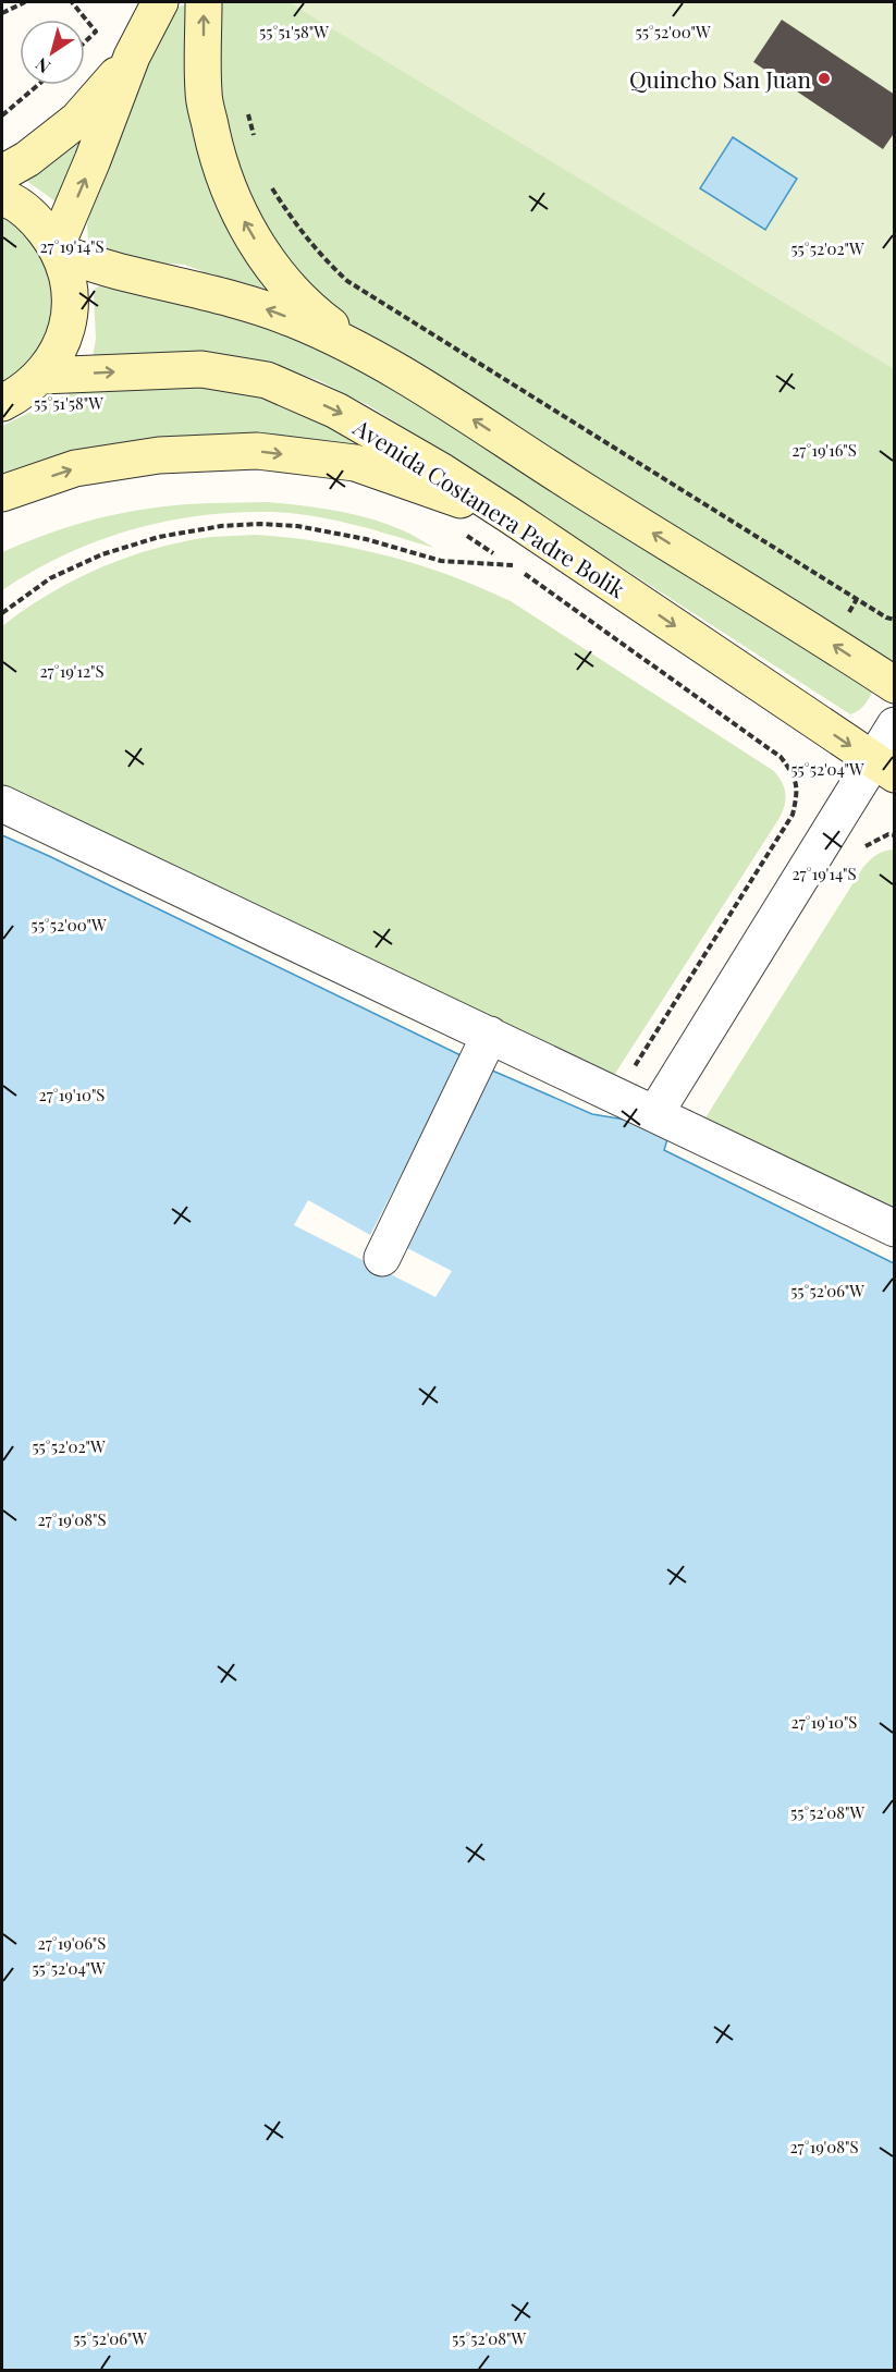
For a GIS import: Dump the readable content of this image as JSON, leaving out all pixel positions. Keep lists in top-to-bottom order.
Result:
{
  "streets": {
    "main road": ["Avenida Costanera Padre Bolik"]
  },
  "places": ["Quincho San Juan"],
  "north": "bottom left",
  "coordinates": [
    "55°51'58\"W",
    "55°52'00\"W",
    "27°19'14\"S",
    "55°52'02\"W",
    "27°19'16\"S",
    "27°19'12\"S",
    "55°52'04\"W",
    "27°19'10\"S",
    "55°52'06\"W",
    "27°19'08\"S",
    "55°52'08\"W",
    "27°19'06\"S"
  ]
}
